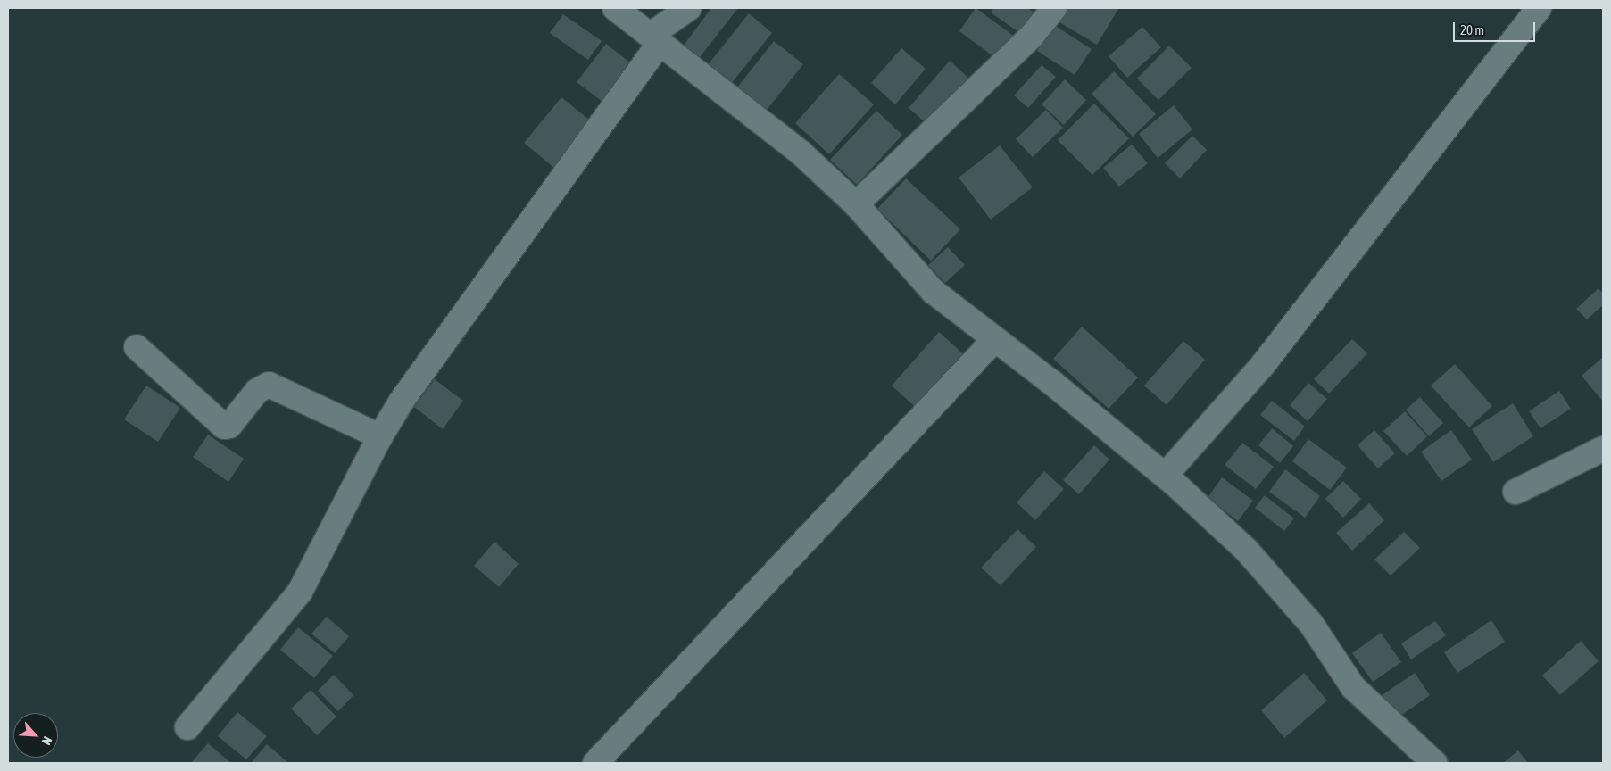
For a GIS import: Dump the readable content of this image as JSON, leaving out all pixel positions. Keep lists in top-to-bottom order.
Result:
{
  "scale_bar": "20 m",
  "north": "bottom right"
}
